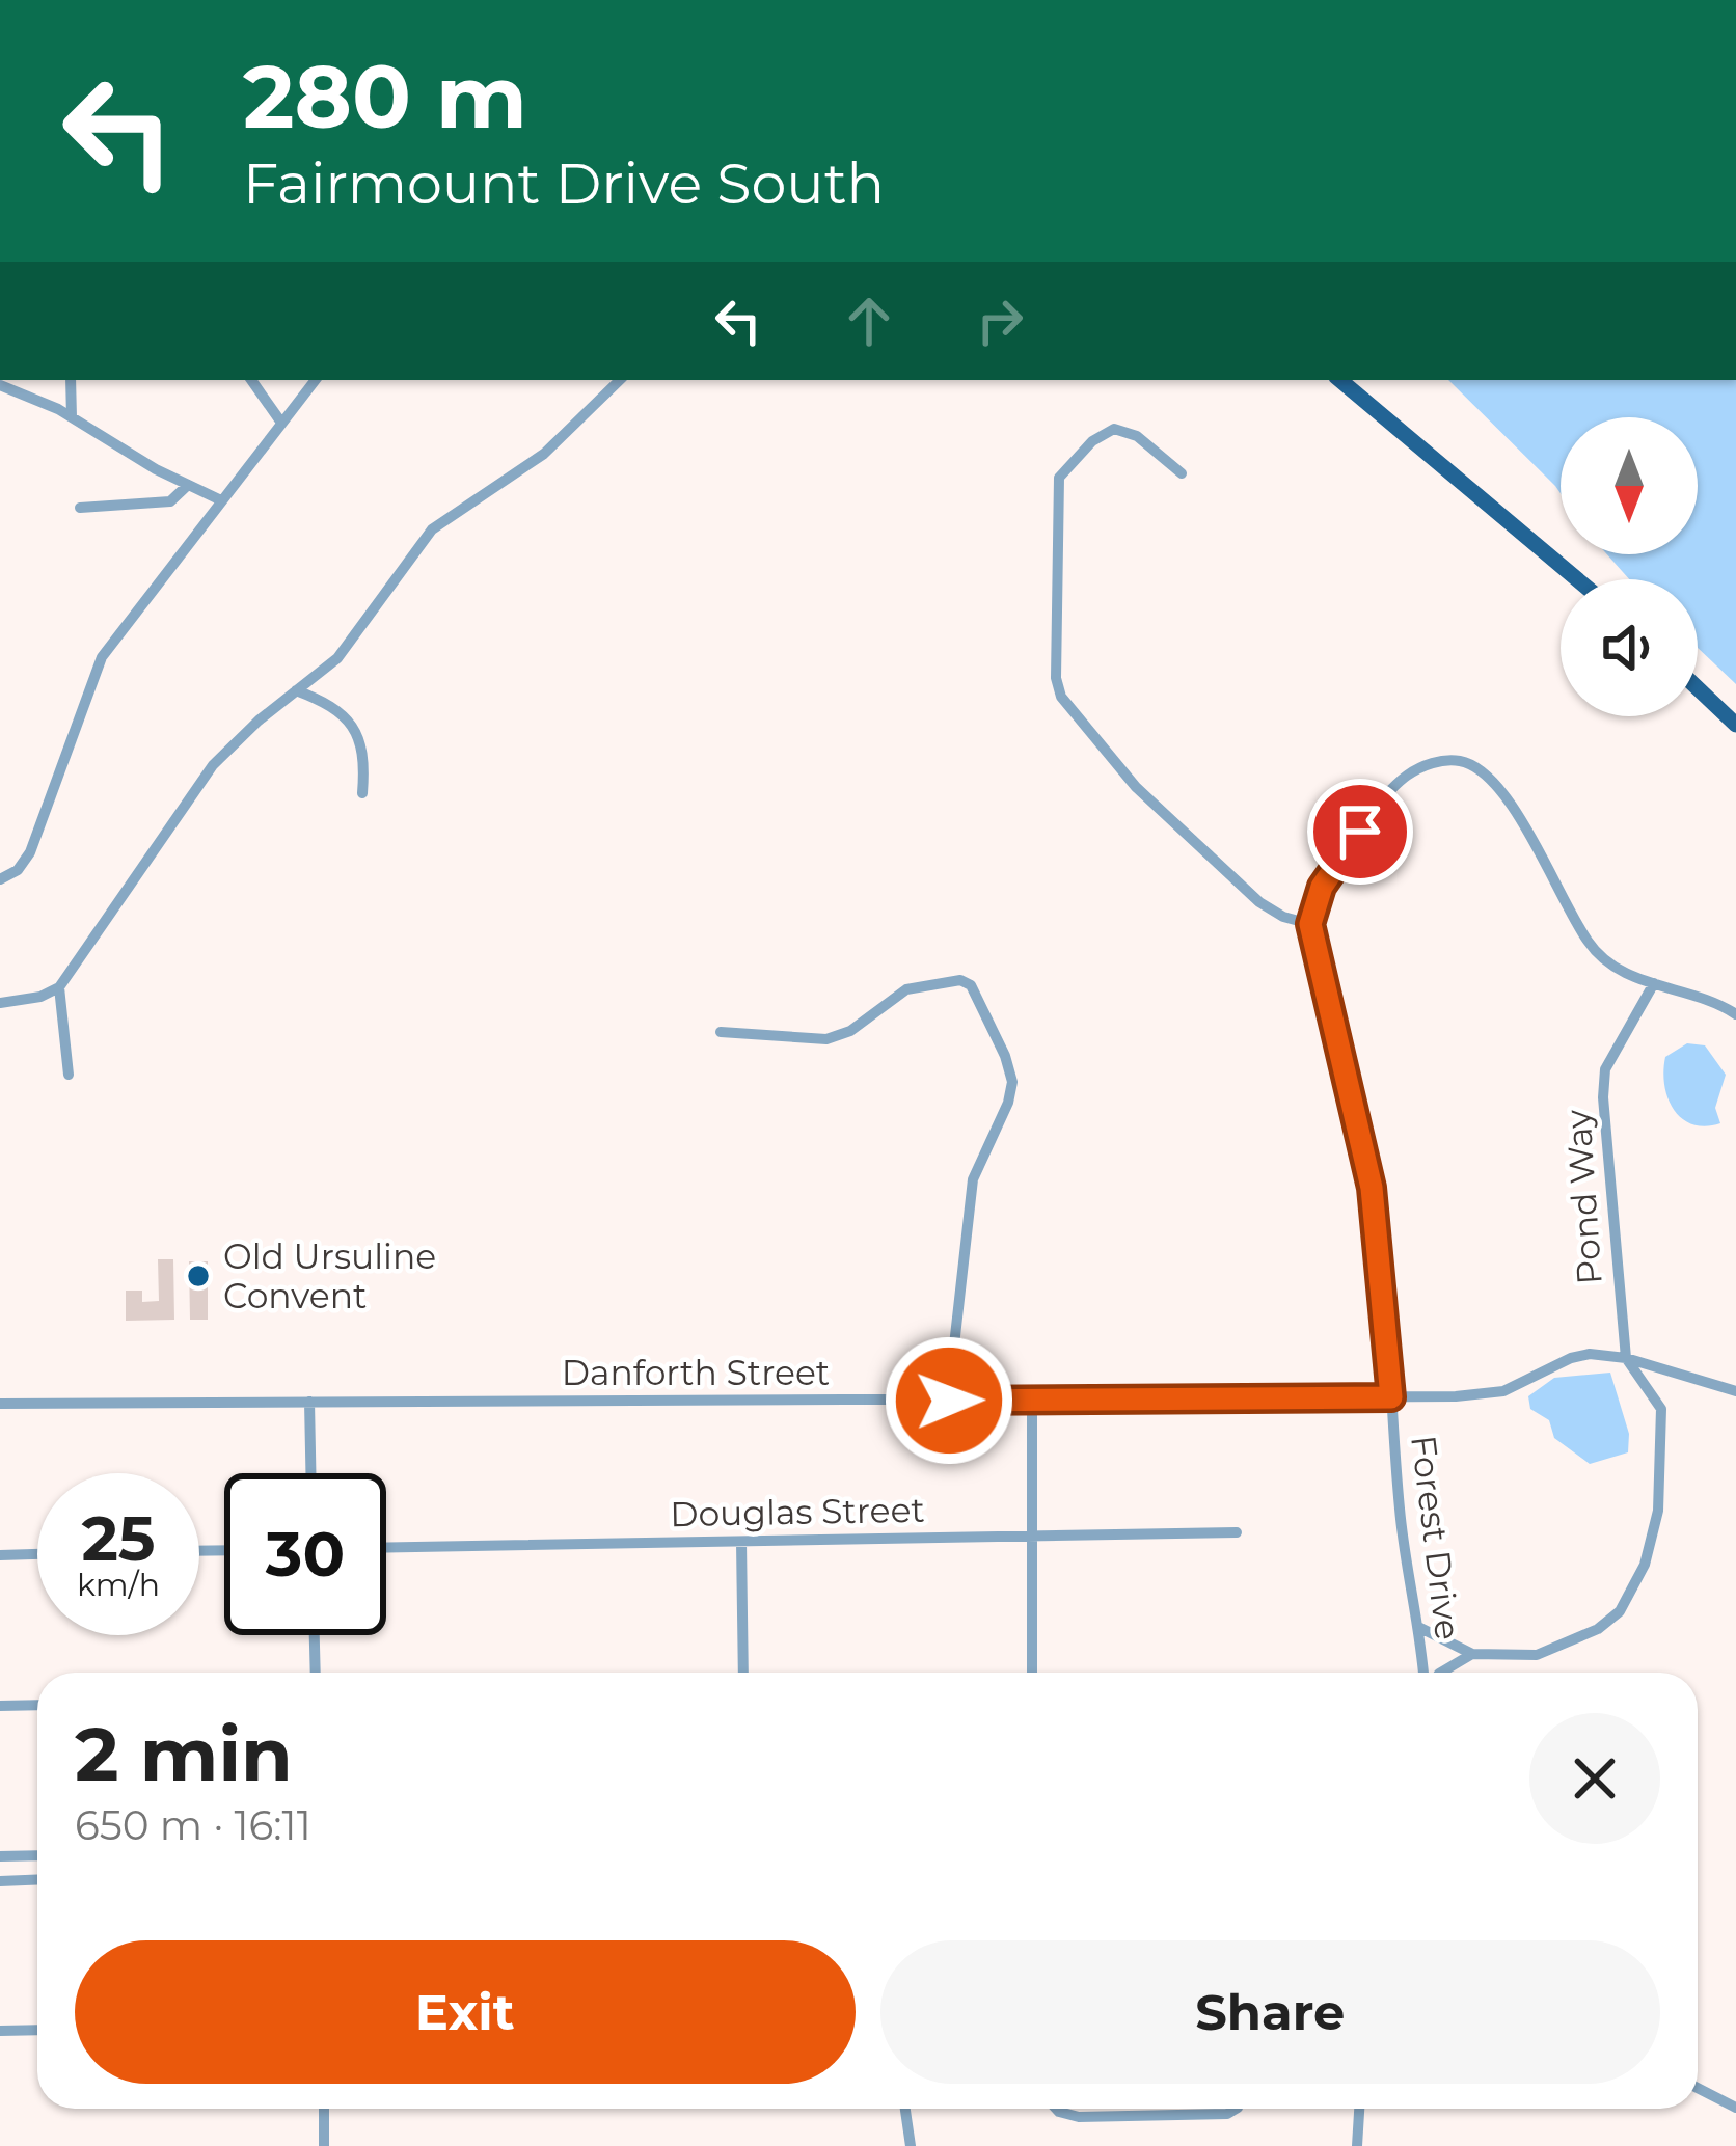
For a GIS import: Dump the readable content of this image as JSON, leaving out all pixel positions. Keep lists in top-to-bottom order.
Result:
{
  "streets": {
    "street": [
      "Pond Way",
      "Danforth Street",
      "Douglas Street",
      "Forest Drive"
    ]
  },
  "crossings": [
    ["Pond Way", "Danforth Street"],
    ["Pond Way", "Forest Drive"],
    ["Danforth Street", "Forest Drive"]
  ],
  "places": ["Old Ursuline Convent"],
  "north": "bottom",
  "page": {
    "turn": ["280 m", "Fairmount Drive South"],
    "speed": "25 km/h",
    "limit": "30",
    "heading": ["2 min", "650 m · 16:11"],
    "buttons": ["Exit", "Share"]
  }
}
